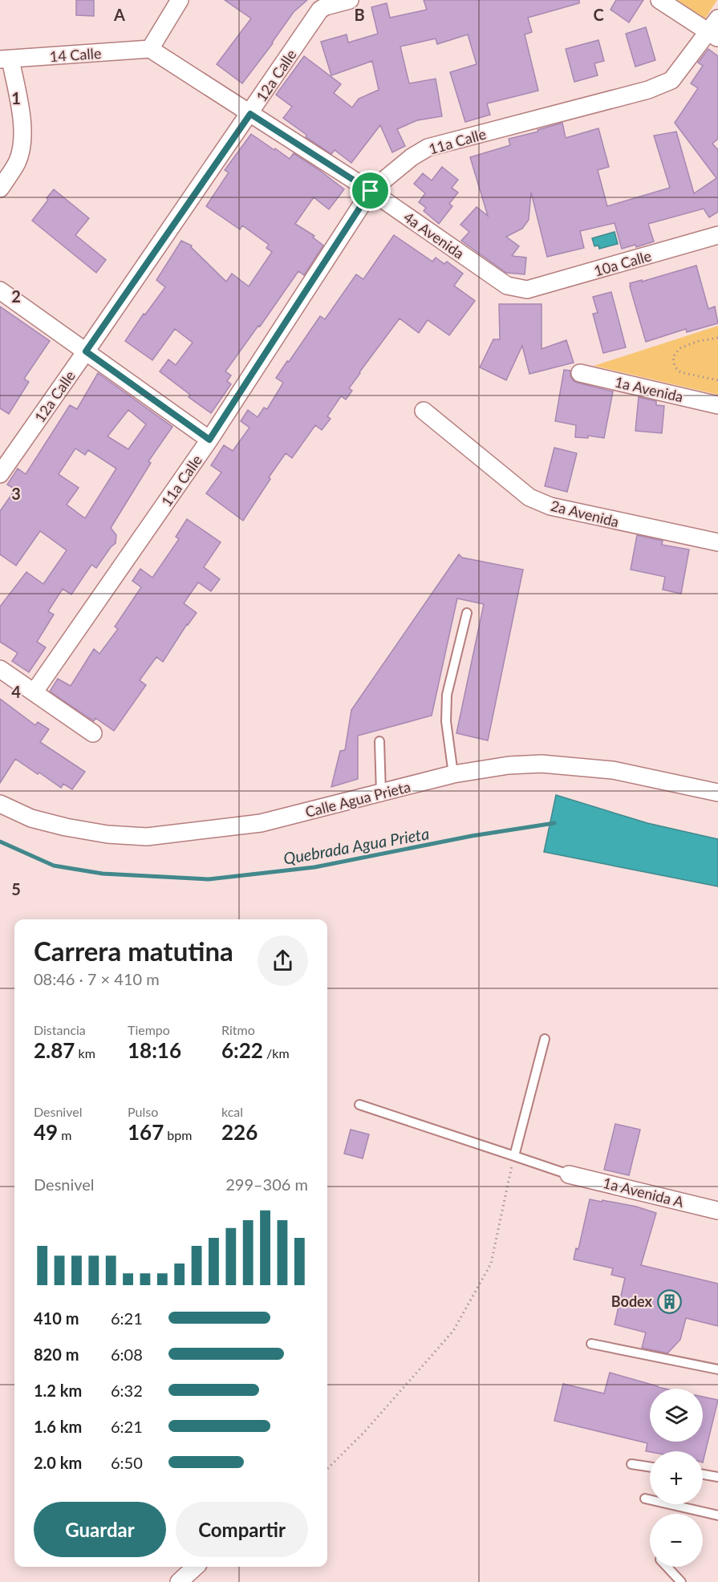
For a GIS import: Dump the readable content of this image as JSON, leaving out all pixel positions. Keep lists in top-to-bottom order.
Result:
{
  "streets": {
    "street": [
      "14 Calle",
      "12a Calle",
      "11a Calle",
      "4a Avenida",
      "10a Calle",
      "1a Avenida",
      "2a Avenida",
      "Calle Agua Prieta",
      "1a Avenida A"
    ]
  },
  "crossings": [
    ["14 Calle", "4a Avenida"],
    ["12a Calle", "4a Avenida"],
    ["11a Calle", "4a Avenida"],
    ["4a Avenida", "10a Calle"]
  ],
  "water": ["Quebrada Agua Prieta"],
  "places": {
    "building": ["Bodex"]
  },
  "page": {
    "heading": ["Carrera matutina", "08:46 · 7 × 410 m"],
    "stats": [
      ["Distancia", "2.87 km"],
      ["Tiempo", "18:16"],
      ["Ritmo", "6:22 /km"],
      ["Desnivel", "49 m"],
      ["Pulso", "167 bpm"],
      ["kcal", "226"]
    ],
    "chart": ["Desnivel", "299–306 m"],
    "list": [
      {
        "name": "410 m",
        "note": "6:21"
      },
      {
        "name": "820 m",
        "note": "6:08"
      },
      {
        "name": "1.2 km",
        "note": "6:32"
      },
      {
        "name": "1.6 km",
        "note": "6:21"
      },
      {
        "name": "2.0 km",
        "note": "6:50"
      }
    ],
    "map_buttons": ["+", "−"],
    "buttons": ["Guardar", "Compartir"]
  },
  "grid": {
    "columns": ["A", "B", "C"],
    "rows": [
      "1",
      "2",
      "3",
      "4",
      "5"
    ]
  }
}
